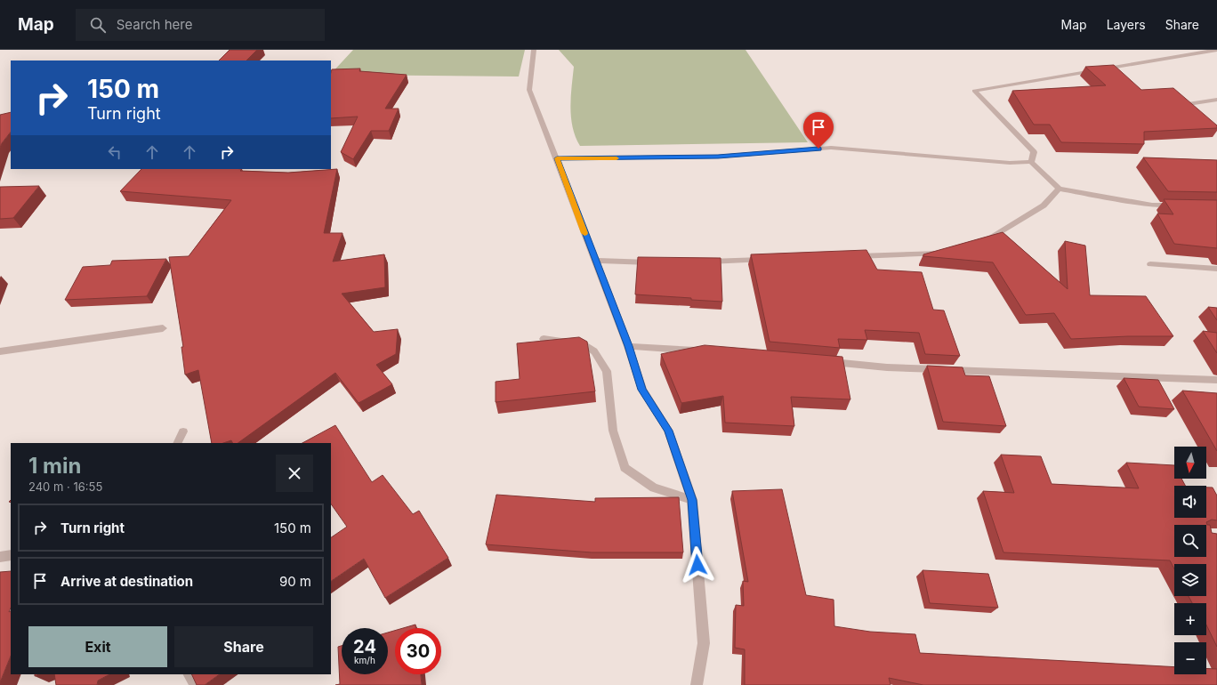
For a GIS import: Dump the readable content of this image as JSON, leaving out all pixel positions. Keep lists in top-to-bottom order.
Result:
{
  "north": "bottom",
  "page": {
    "header": "Map",
    "search": "Search here",
    "nav": ["Map", "Layers", "Share"],
    "turn": ["150 m", "Turn right"],
    "heading": ["1 min", "240 m · 16:55"],
    "map_buttons": ["+", "−"],
    "list": [
      {
        "name": "Turn right",
        "value": "150 m"
      },
      {
        "name": "Arrive at destination",
        "value": "90 m"
      }
    ],
    "buttons": ["Exit", "Share"],
    "speed": "24 km/h",
    "limit": "30"
  }
}
